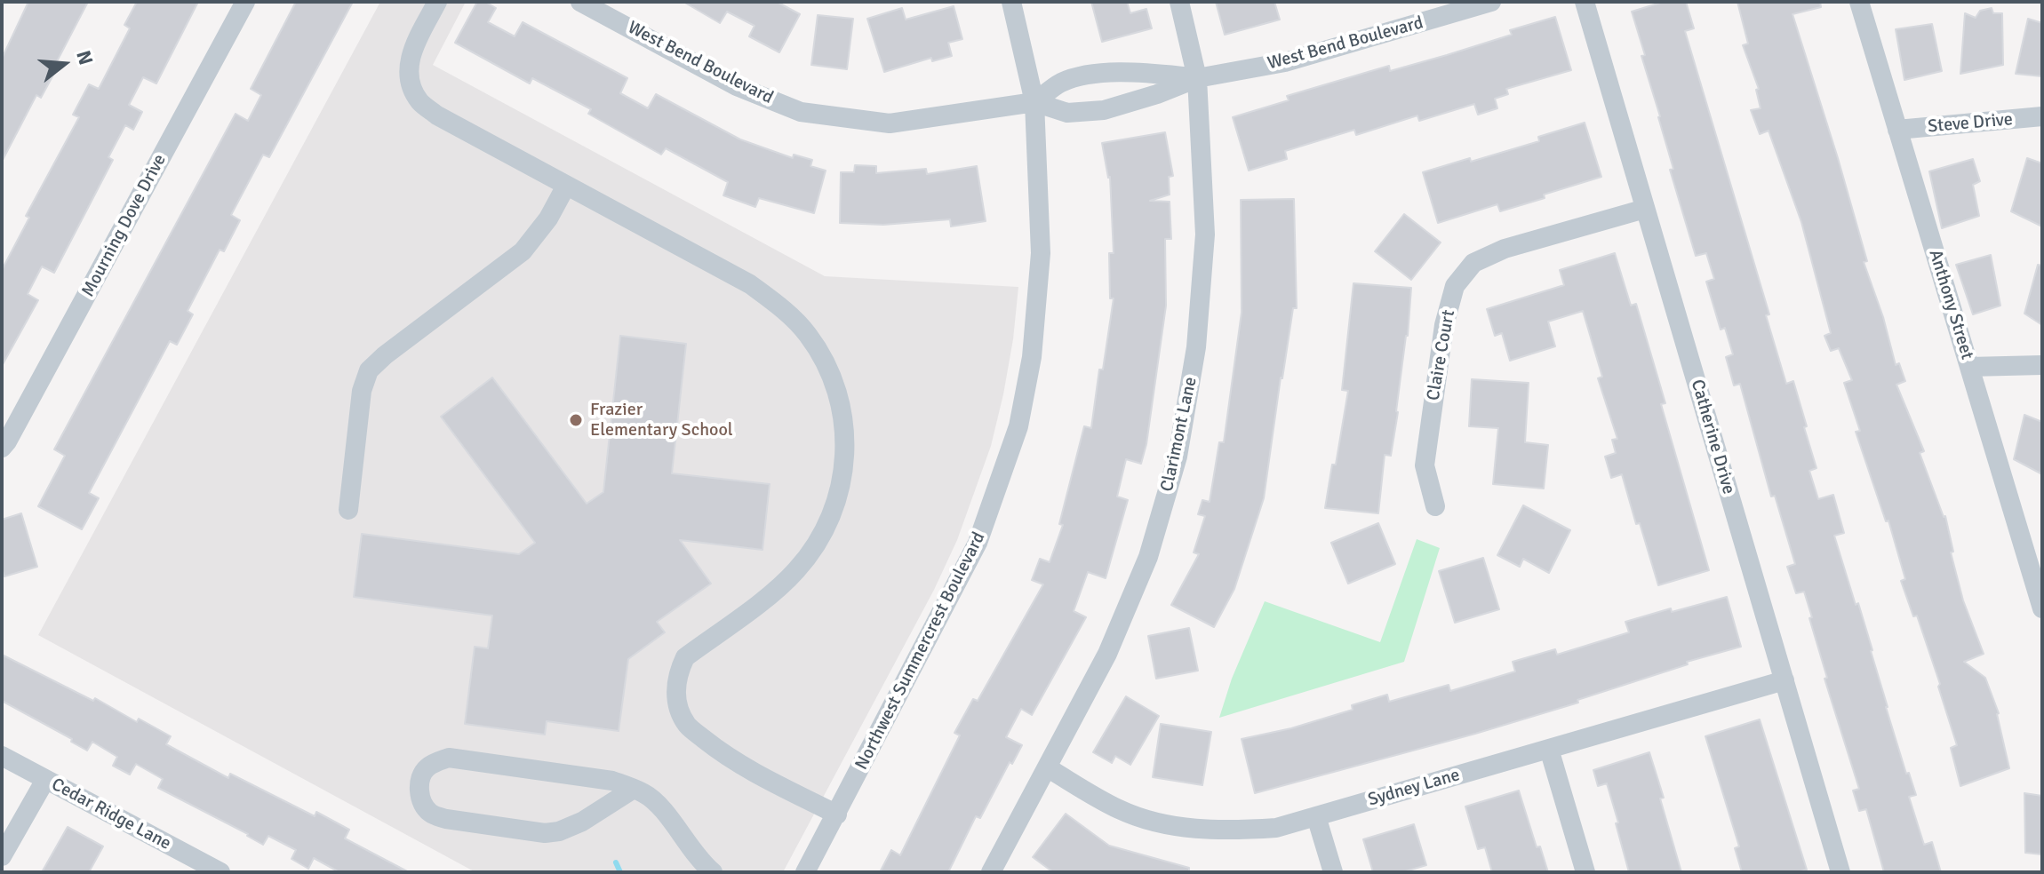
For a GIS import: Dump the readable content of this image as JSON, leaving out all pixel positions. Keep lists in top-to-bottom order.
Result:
{
  "streets": {
    "street": [
      "West Bend Boulevard",
      "Steve Drive",
      "Mourning Dove Drive",
      "Anthony Street",
      "Claire Court",
      "Clarimont Lane",
      "Catherine Drive",
      "Northwest Summercrest Boulevard",
      "Sydney Lane",
      "Cedar Ridge Lane"
    ]
  },
  "crossings": [
    ["West Bend Boulevard", "Clarimont Lane"],
    ["West Bend Boulevard", "Northwest Summercrest Boulevard"],
    ["Steve Drive", "Anthony Street"],
    ["Claire Court", "Catherine Drive"],
    ["Clarimont Lane", "Sydney Lane"],
    ["Catherine Drive", "Sydney Lane"]
  ],
  "places": ["Frazier Elementary School"],
  "north": "right"
}
